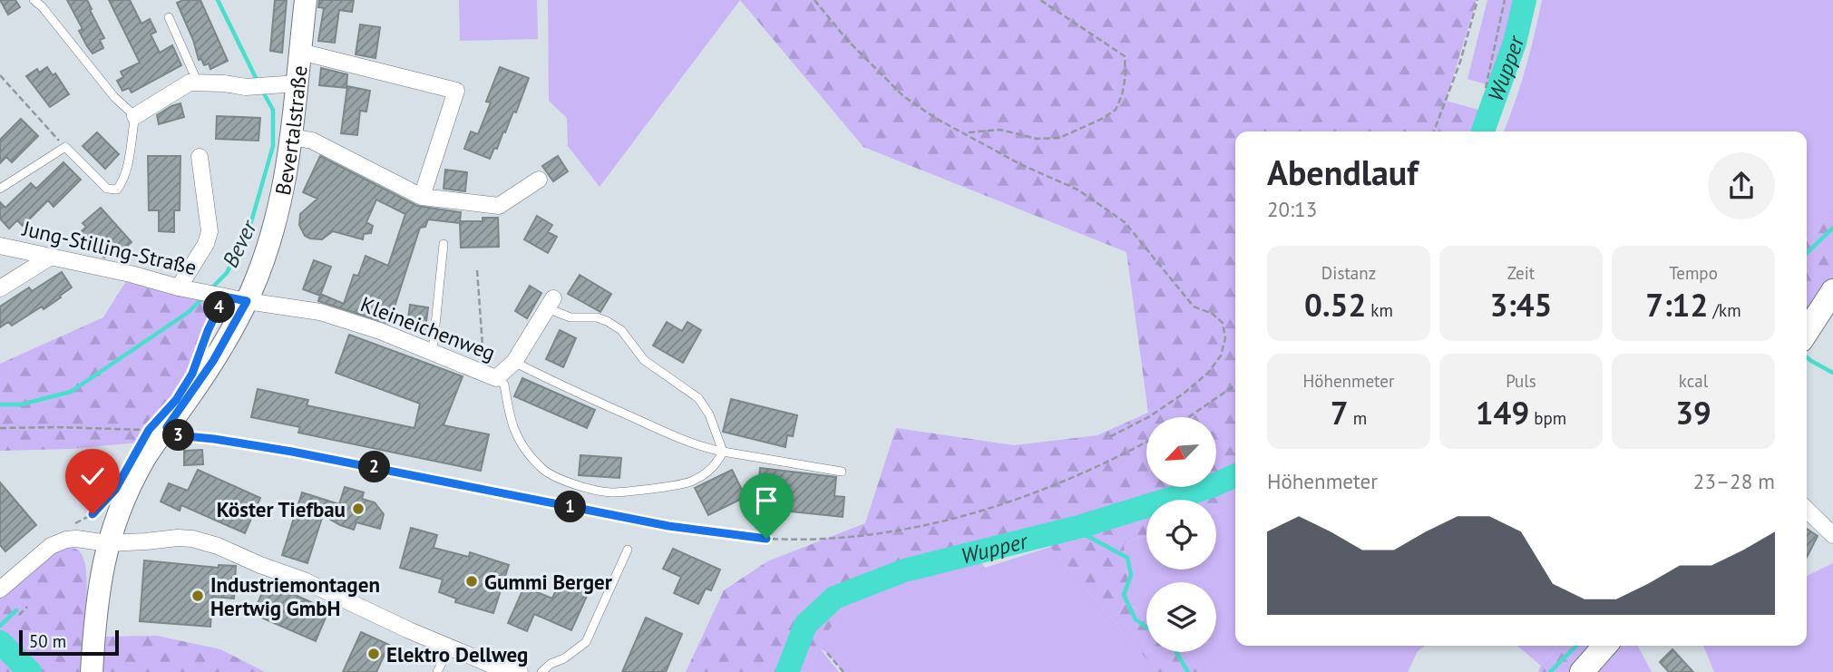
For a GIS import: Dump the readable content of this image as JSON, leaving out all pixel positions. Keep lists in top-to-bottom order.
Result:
{
  "streets": {
    "street": ["Bevertalstraße", "Jung-Stilling-Straße", "Kleineichenweg"]
  },
  "crossings": [
    ["Bevertalstraße", "Jung-Stilling-Straße"],
    ["Bevertalstraße", "Kleineichenweg"],
    ["Jung-Stilling-Straße", "Kleineichenweg"]
  ],
  "water": ["Wupper", "Bever"],
  "places": [
    "Köster Tiefbau",
    "Gummi Berger",
    "Industriemontagen Hertwig GmbH",
    "Elektro Dellweg"
  ],
  "scale_bar": "50 m",
  "north": "bottom left",
  "page": {
    "heading": ["Abendlauf", "20:13"],
    "stats": [
      ["Distanz", "0.52 km"],
      ["Zeit", "3:45"],
      ["Tempo", "7:12 /km"],
      ["Höhenmeter", "7 m"],
      ["Puls", "149 bpm"],
      ["kcal", "39"]
    ],
    "pins": [
      "4",
      "3",
      "2",
      "1"
    ],
    "chart": ["Höhenmeter", "23–28 m"],
    "scale": "50 m"
  }
}
